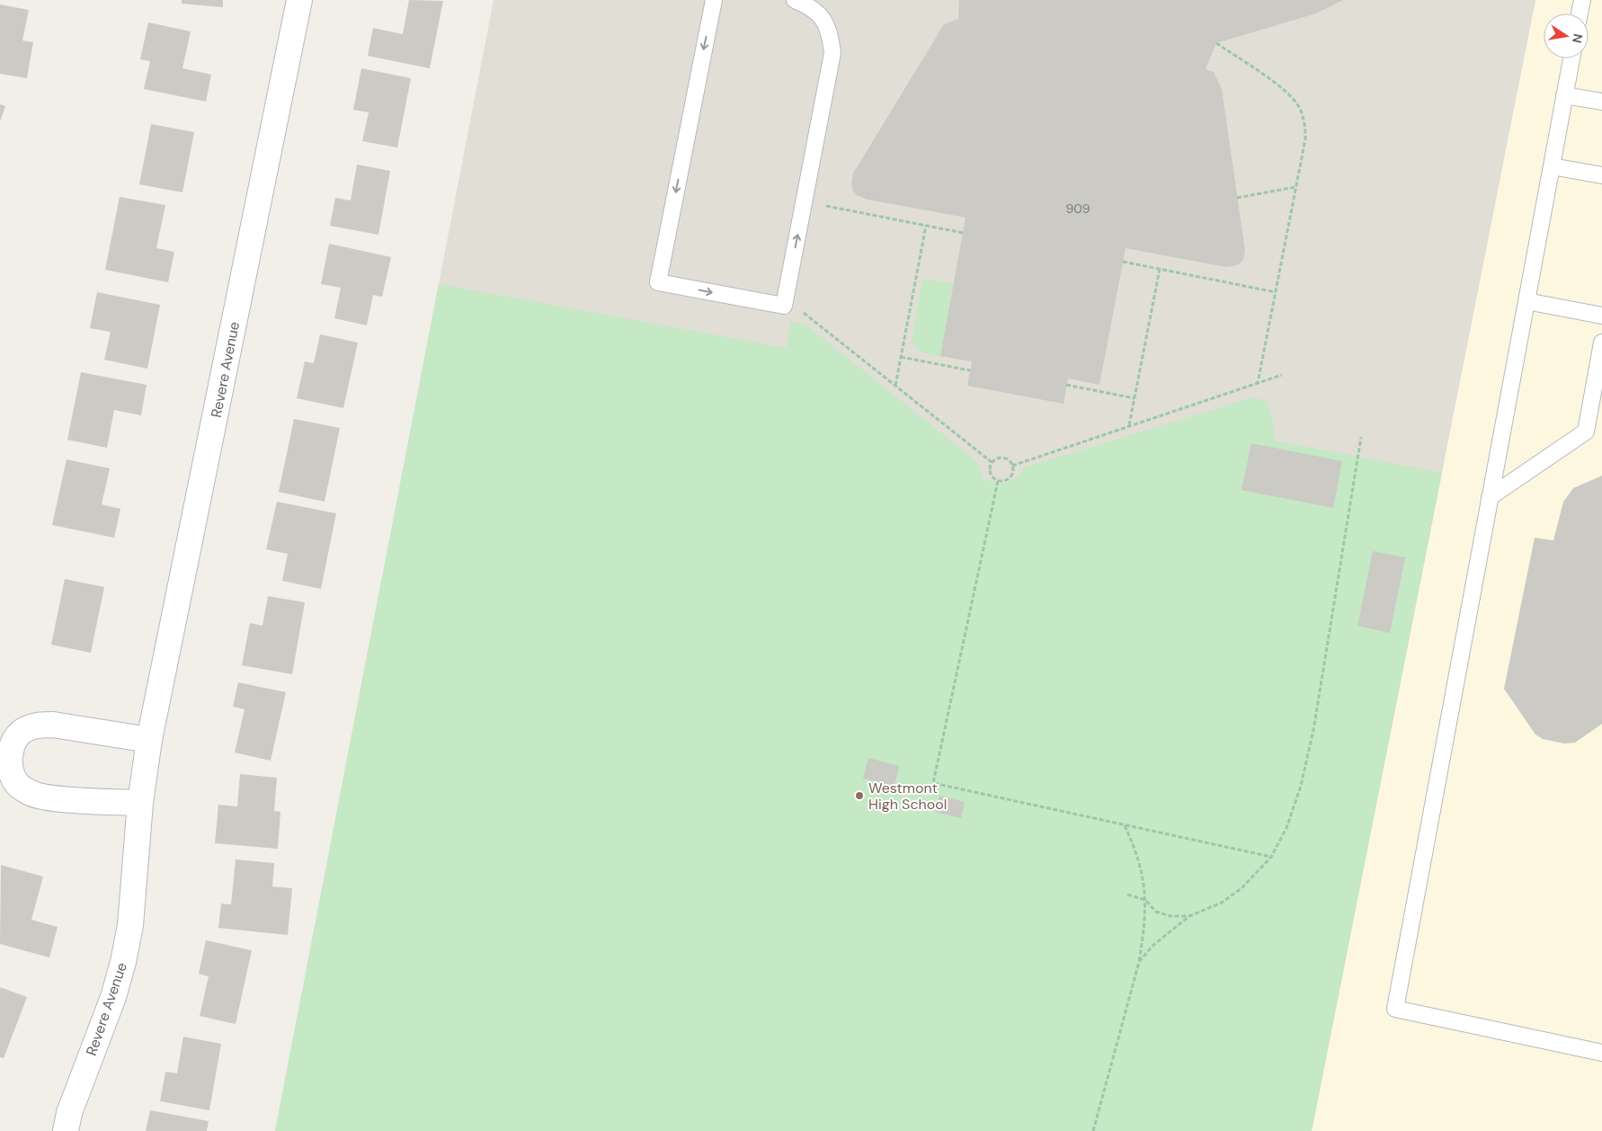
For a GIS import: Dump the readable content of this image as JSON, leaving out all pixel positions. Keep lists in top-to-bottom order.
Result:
{
  "streets": {
    "street": ["Revere Avenue"]
  },
  "places": ["Westmont High School"],
  "house_numbers": ["909"],
  "north": "right"
}
